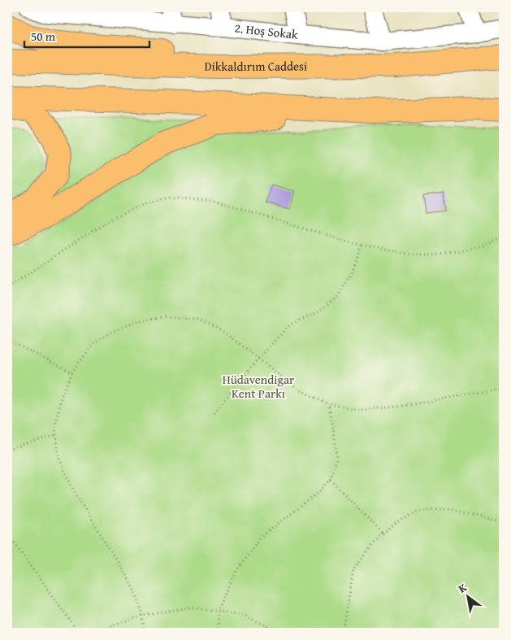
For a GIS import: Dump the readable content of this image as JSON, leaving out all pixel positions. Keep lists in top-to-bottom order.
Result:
{
  "streets": {
    "main road": ["Dikkaldırım Caddesi"],
    "street": ["2. Hoş Sokak"]
  },
  "parks": ["Hüdavendigar Kent Parkı"],
  "scale_bar": "50 m",
  "north": "top left"
}
